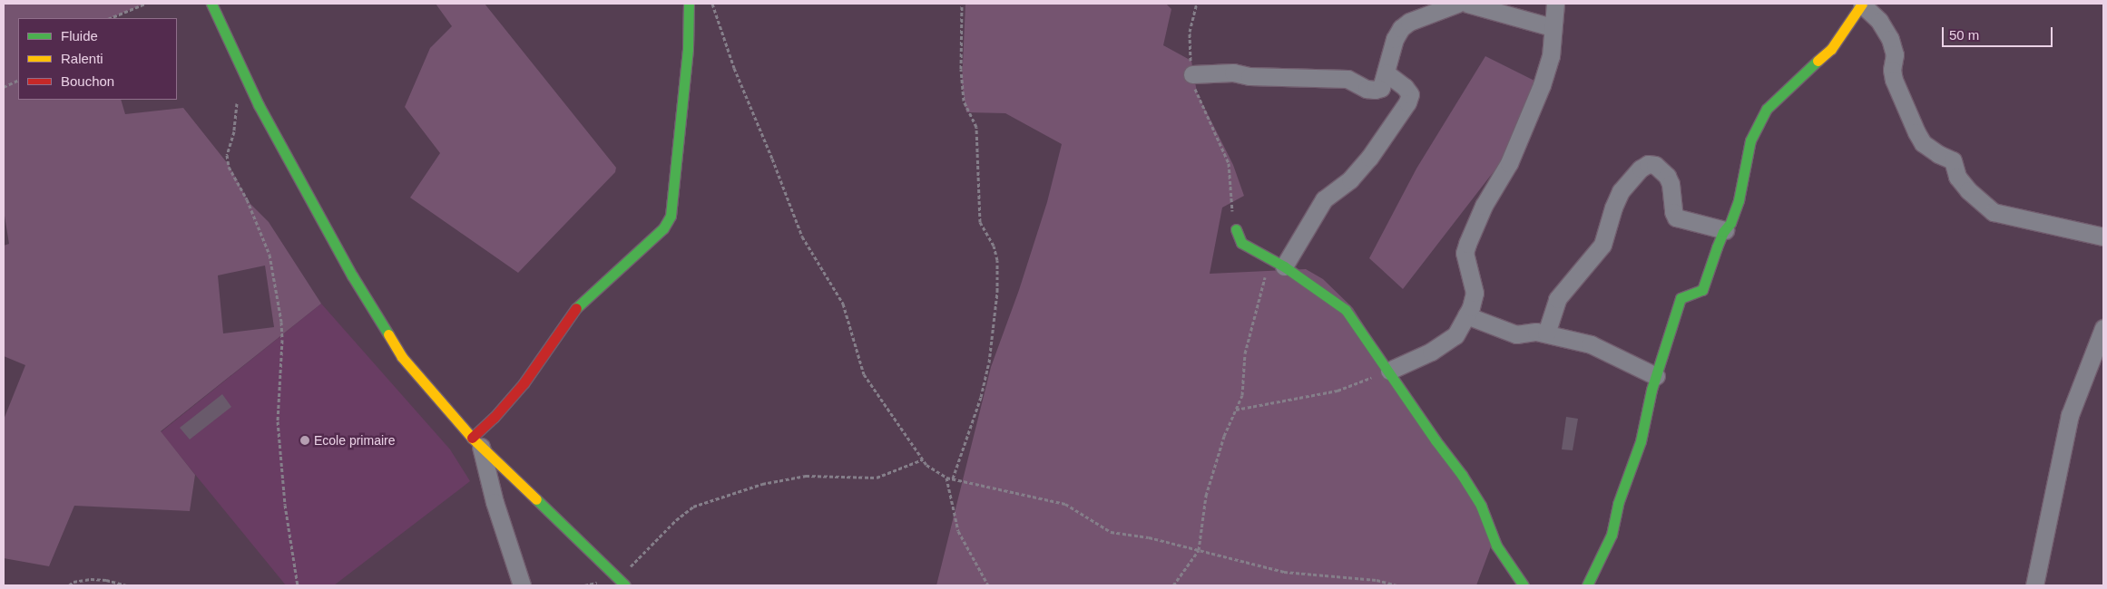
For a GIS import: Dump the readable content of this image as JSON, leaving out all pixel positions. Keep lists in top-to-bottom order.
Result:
{
  "places": ["Ecole primaire"],
  "legend": ["Fluide", "Ralenti", "Bouchon"],
  "scale_bar": "50 m"
}
